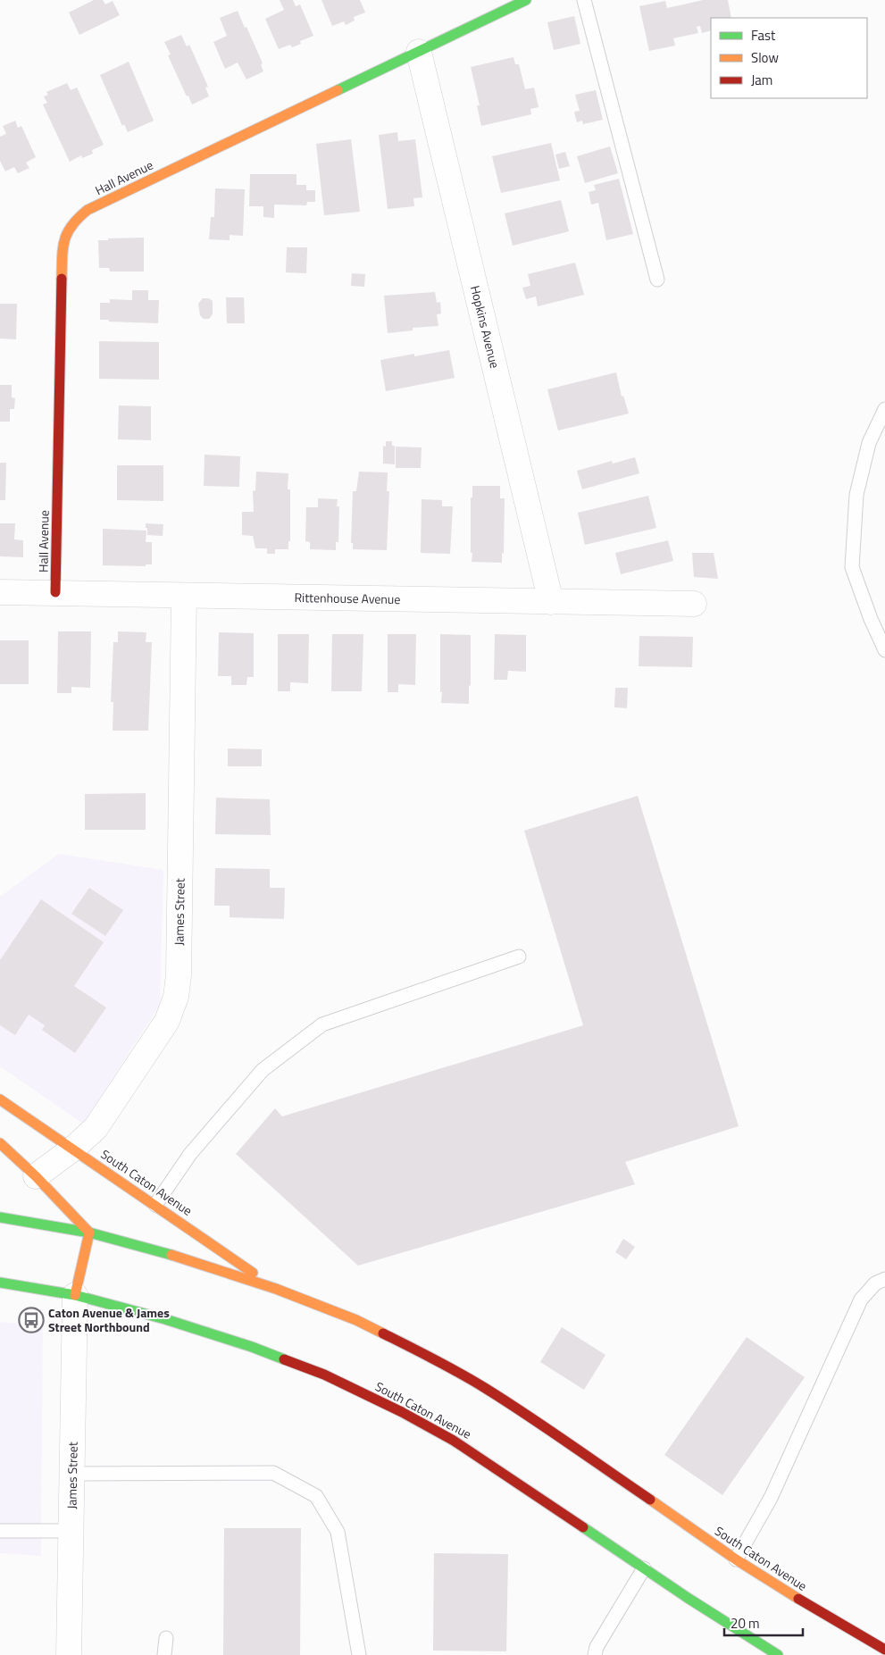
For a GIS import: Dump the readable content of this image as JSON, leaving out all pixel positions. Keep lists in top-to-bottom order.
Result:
{
  "streets": {
    "main road": ["Hall Avenue", "South Caton Avenue"],
    "street": ["Hopkins Avenue", "Rittenhouse Avenue", "James Street"]
  },
  "crossings": [
    ["Hall Avenue", "Hopkins Avenue"],
    ["Hall Avenue", "Rittenhouse Avenue"],
    ["Hopkins Avenue", "Rittenhouse Avenue"],
    ["Rittenhouse Avenue", "James Street"],
    ["James Street", "South Caton Avenue"]
  ],
  "places": {
    "bus stop": ["Caton Avenue & James Street Northbound"]
  },
  "legend": ["Fast", "Slow", "Jam"],
  "scale_bar": "20 m"
}
